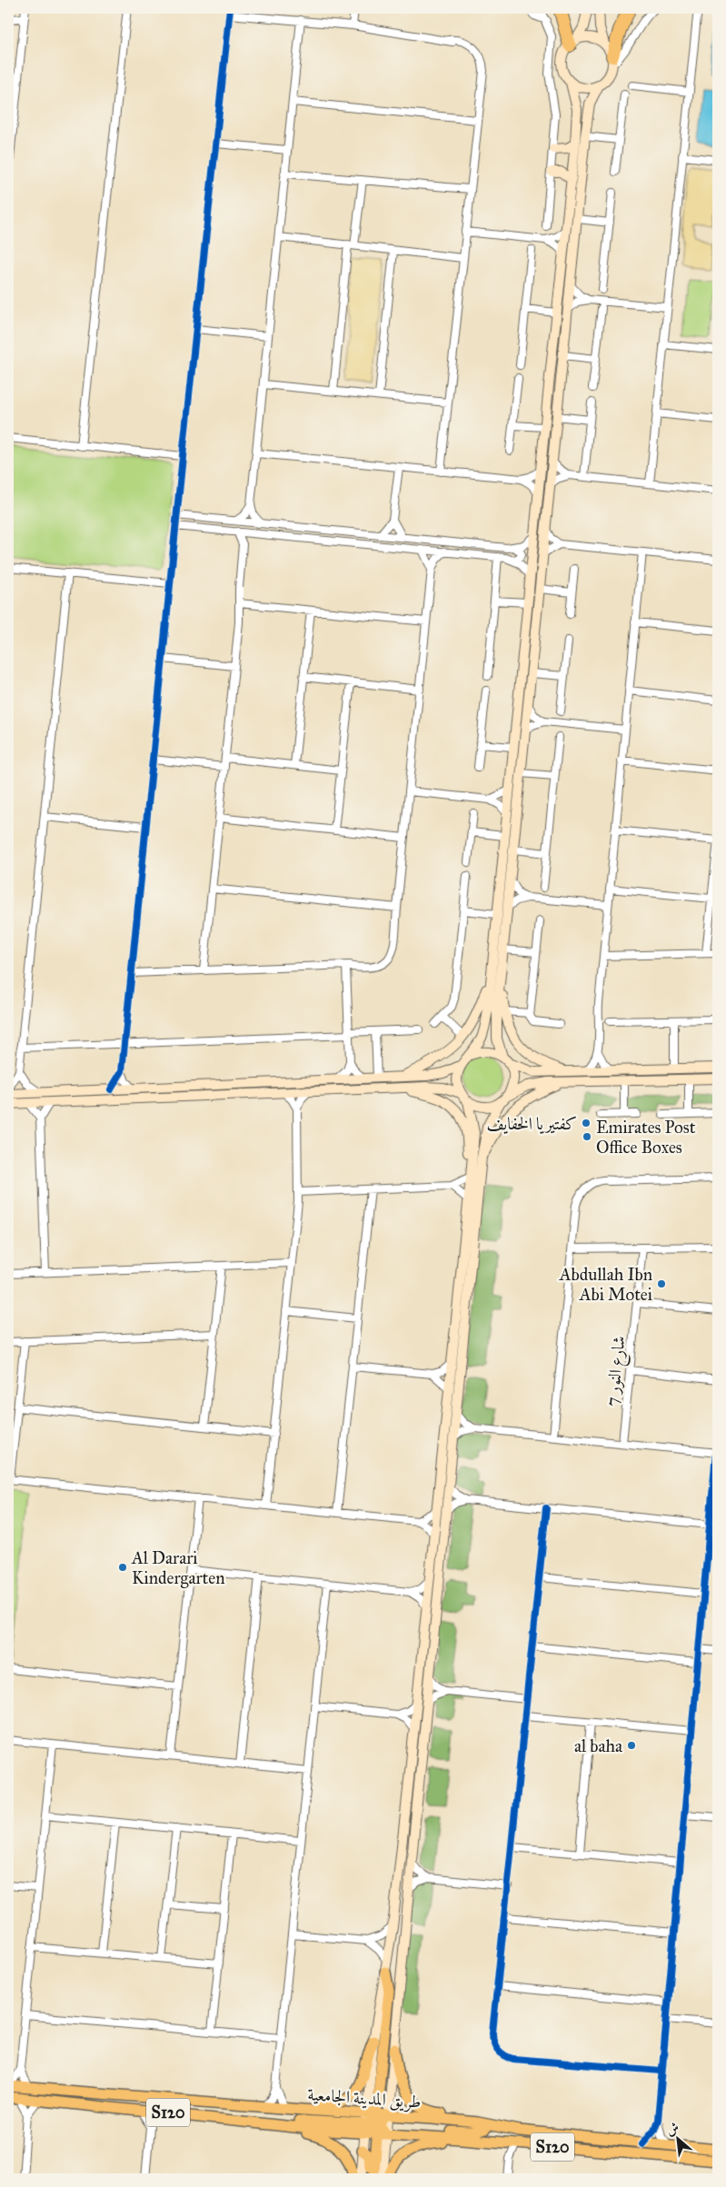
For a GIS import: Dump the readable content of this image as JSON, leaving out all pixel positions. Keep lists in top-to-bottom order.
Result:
{
  "streets": {
    "main road": ["طريق المدينة الجامعية", "S120"],
    "street": ["شارع النور 7"]
  },
  "places": [
    "كفتيريا الخفايف",
    "Emirates Post Office Boxes",
    "Abdullah Ibn Abi Motei",
    "Al Darari Kindergarten",
    "al baha"
  ],
  "north": "top left"
}
